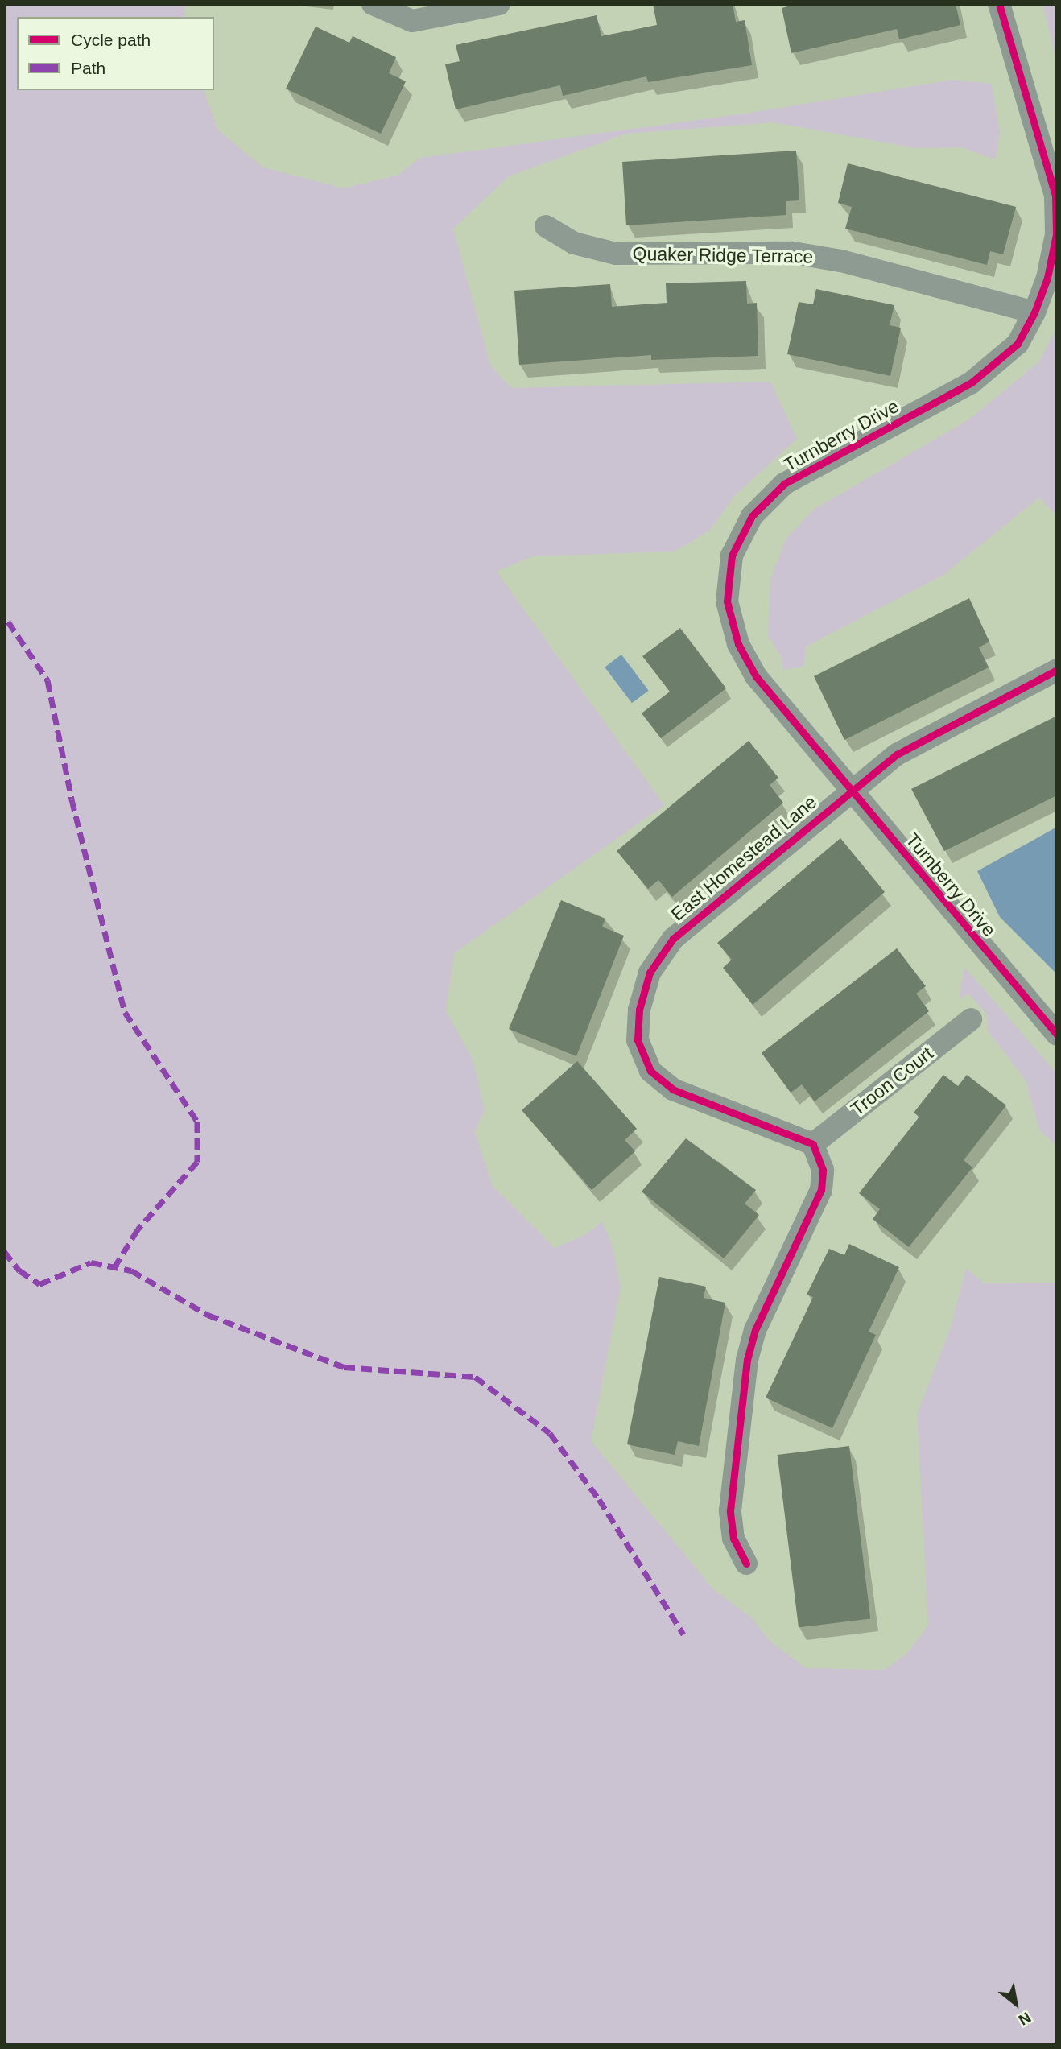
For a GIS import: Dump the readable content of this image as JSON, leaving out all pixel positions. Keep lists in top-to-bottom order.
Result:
{
  "streets": {
    "street": [
      "Quaker Ridge Terrace",
      "Turnberry Drive",
      "East Homestead Lane",
      "Troon Court"
    ]
  },
  "crossings": [
    ["Quaker Ridge Terrace", "Turnberry Drive"],
    ["Turnberry Drive", "East Homestead Lane"],
    ["East Homestead Lane", "Troon Court"]
  ],
  "legend": ["Cycle path", "Path"],
  "north": "bottom right"
}
